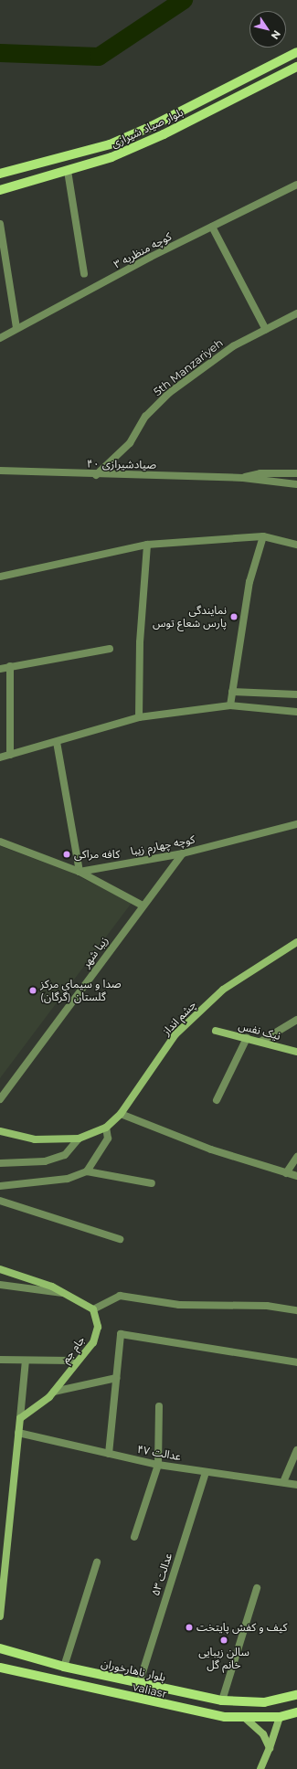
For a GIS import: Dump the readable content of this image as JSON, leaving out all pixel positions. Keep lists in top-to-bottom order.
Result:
{
  "streets": {
    "main road": ["بلوار صیاد شیرازی", "بلوار ناهارخوران", "valiasr"],
    "street": [
      "کوچه منظریه ۳",
      "5th Manzariyeh",
      "۴۰ صیادشیرازی",
      "کوچه چهارم زیبا",
      "زیبا شهر",
      "چشم انداز",
      "نیک نفس",
      "جام جم",
      "عدالت ۴۷",
      "عدالت ۵۳"
    ]
  },
  "crossings": [
    ["5th Manzariyeh", "۴۰ صیادشیرازی"],
    ["کوچه چهارم زیبا", "زیبا شهر"],
    ["عدالت ۴۷", "عدالت ۵۳"],
    ["عدالت ۵۳", "بلوار ناهارخوران"]
  ],
  "places": [
    "نمایندگی پارس شعاع توس",
    "کافه مراکی",
    "صدا و سیمای مرکز گلستان (گرگان)",
    "کیف و کفش پایتخت",
    "سالن زیبایی خانم گل"
  ],
  "north": "bottom right"
}
